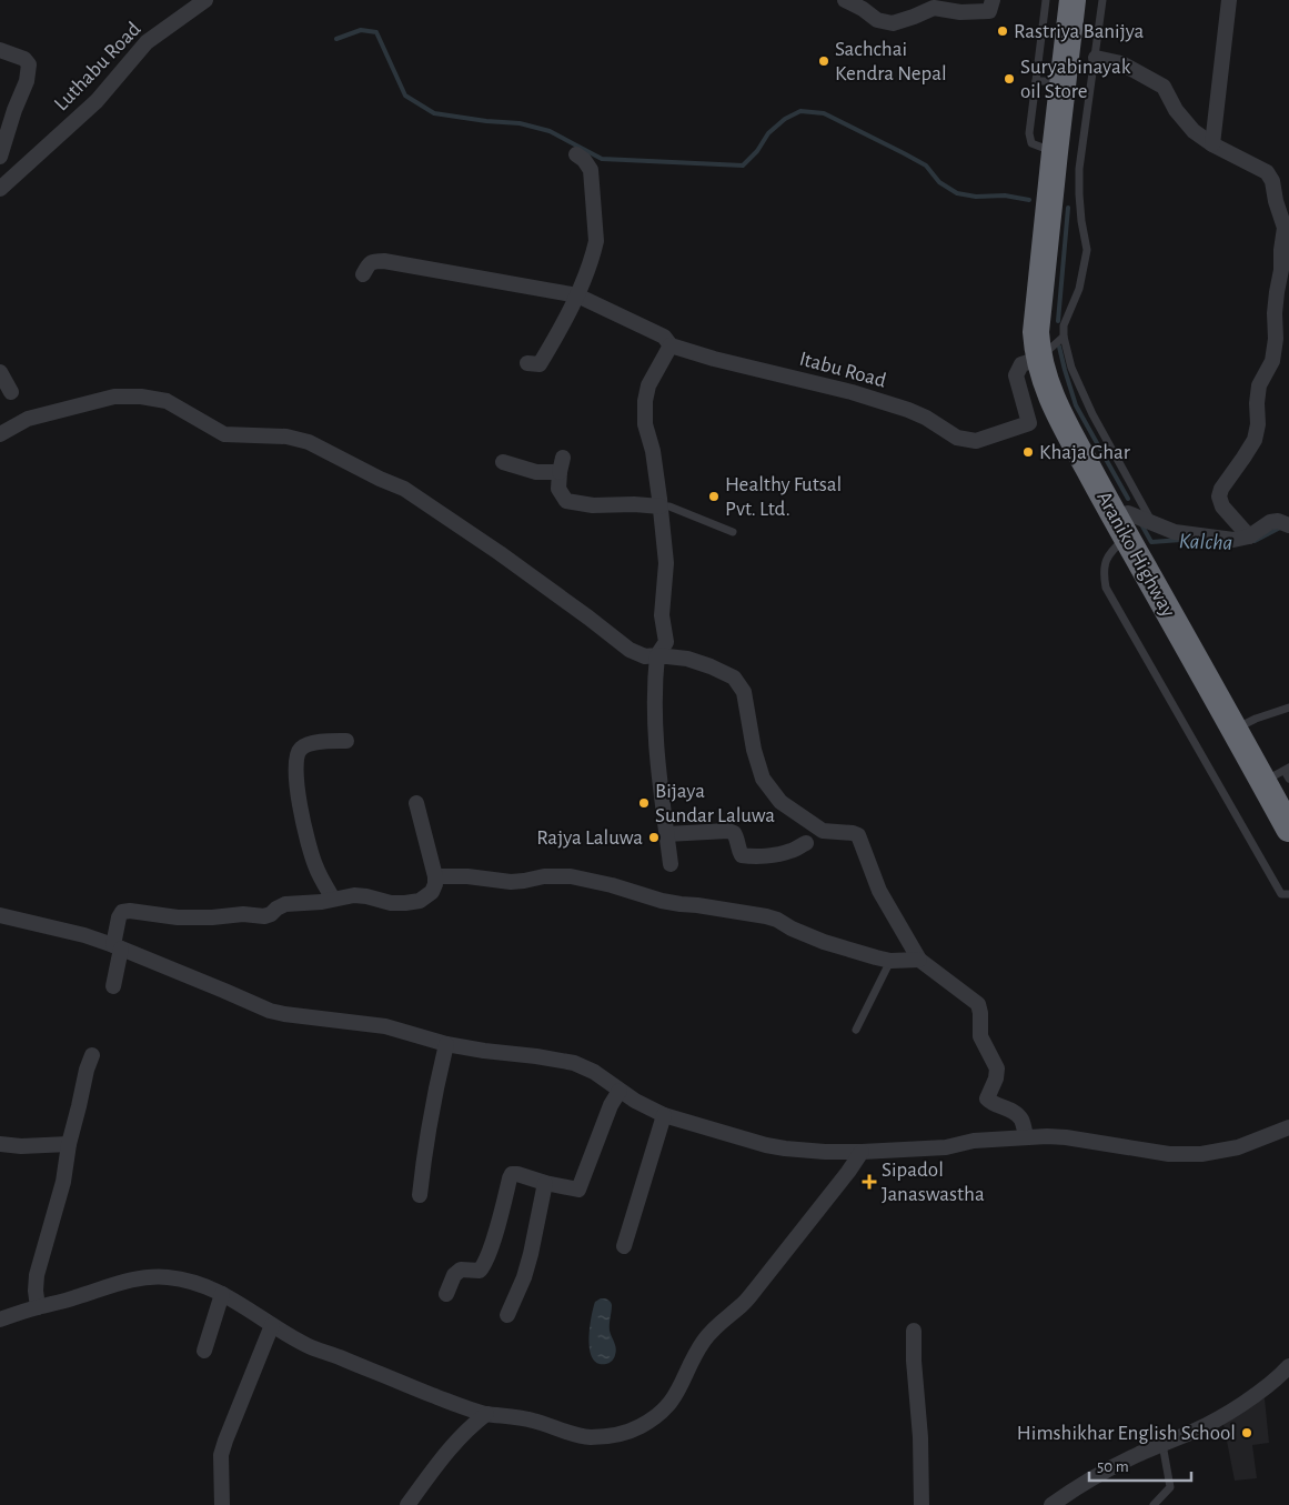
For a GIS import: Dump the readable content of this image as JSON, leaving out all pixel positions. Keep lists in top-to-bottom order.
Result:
{
  "streets": {
    "highway": ["Araniko Highway"],
    "street": ["Luthabu Road", "Itabu Road"]
  },
  "crossings": [
    ["Itabu Road", "Araniko Highway"]
  ],
  "water": ["Kalcha"],
  "places": {
    "other": [
      "Rastriya Banijya",
      "Sachchai Kendra Nepal",
      "Suryabinayak oil Store",
      "Khaja Ghar",
      "Healthy Futsal Pvt. Ltd.",
      "Bijaya Sundar Laluwa",
      "Rajya Laluwa",
      "Himshikhar English School"
    ],
    "health": ["Sipadol Janaswastha"]
  },
  "scale_bar": "50 m"
}
